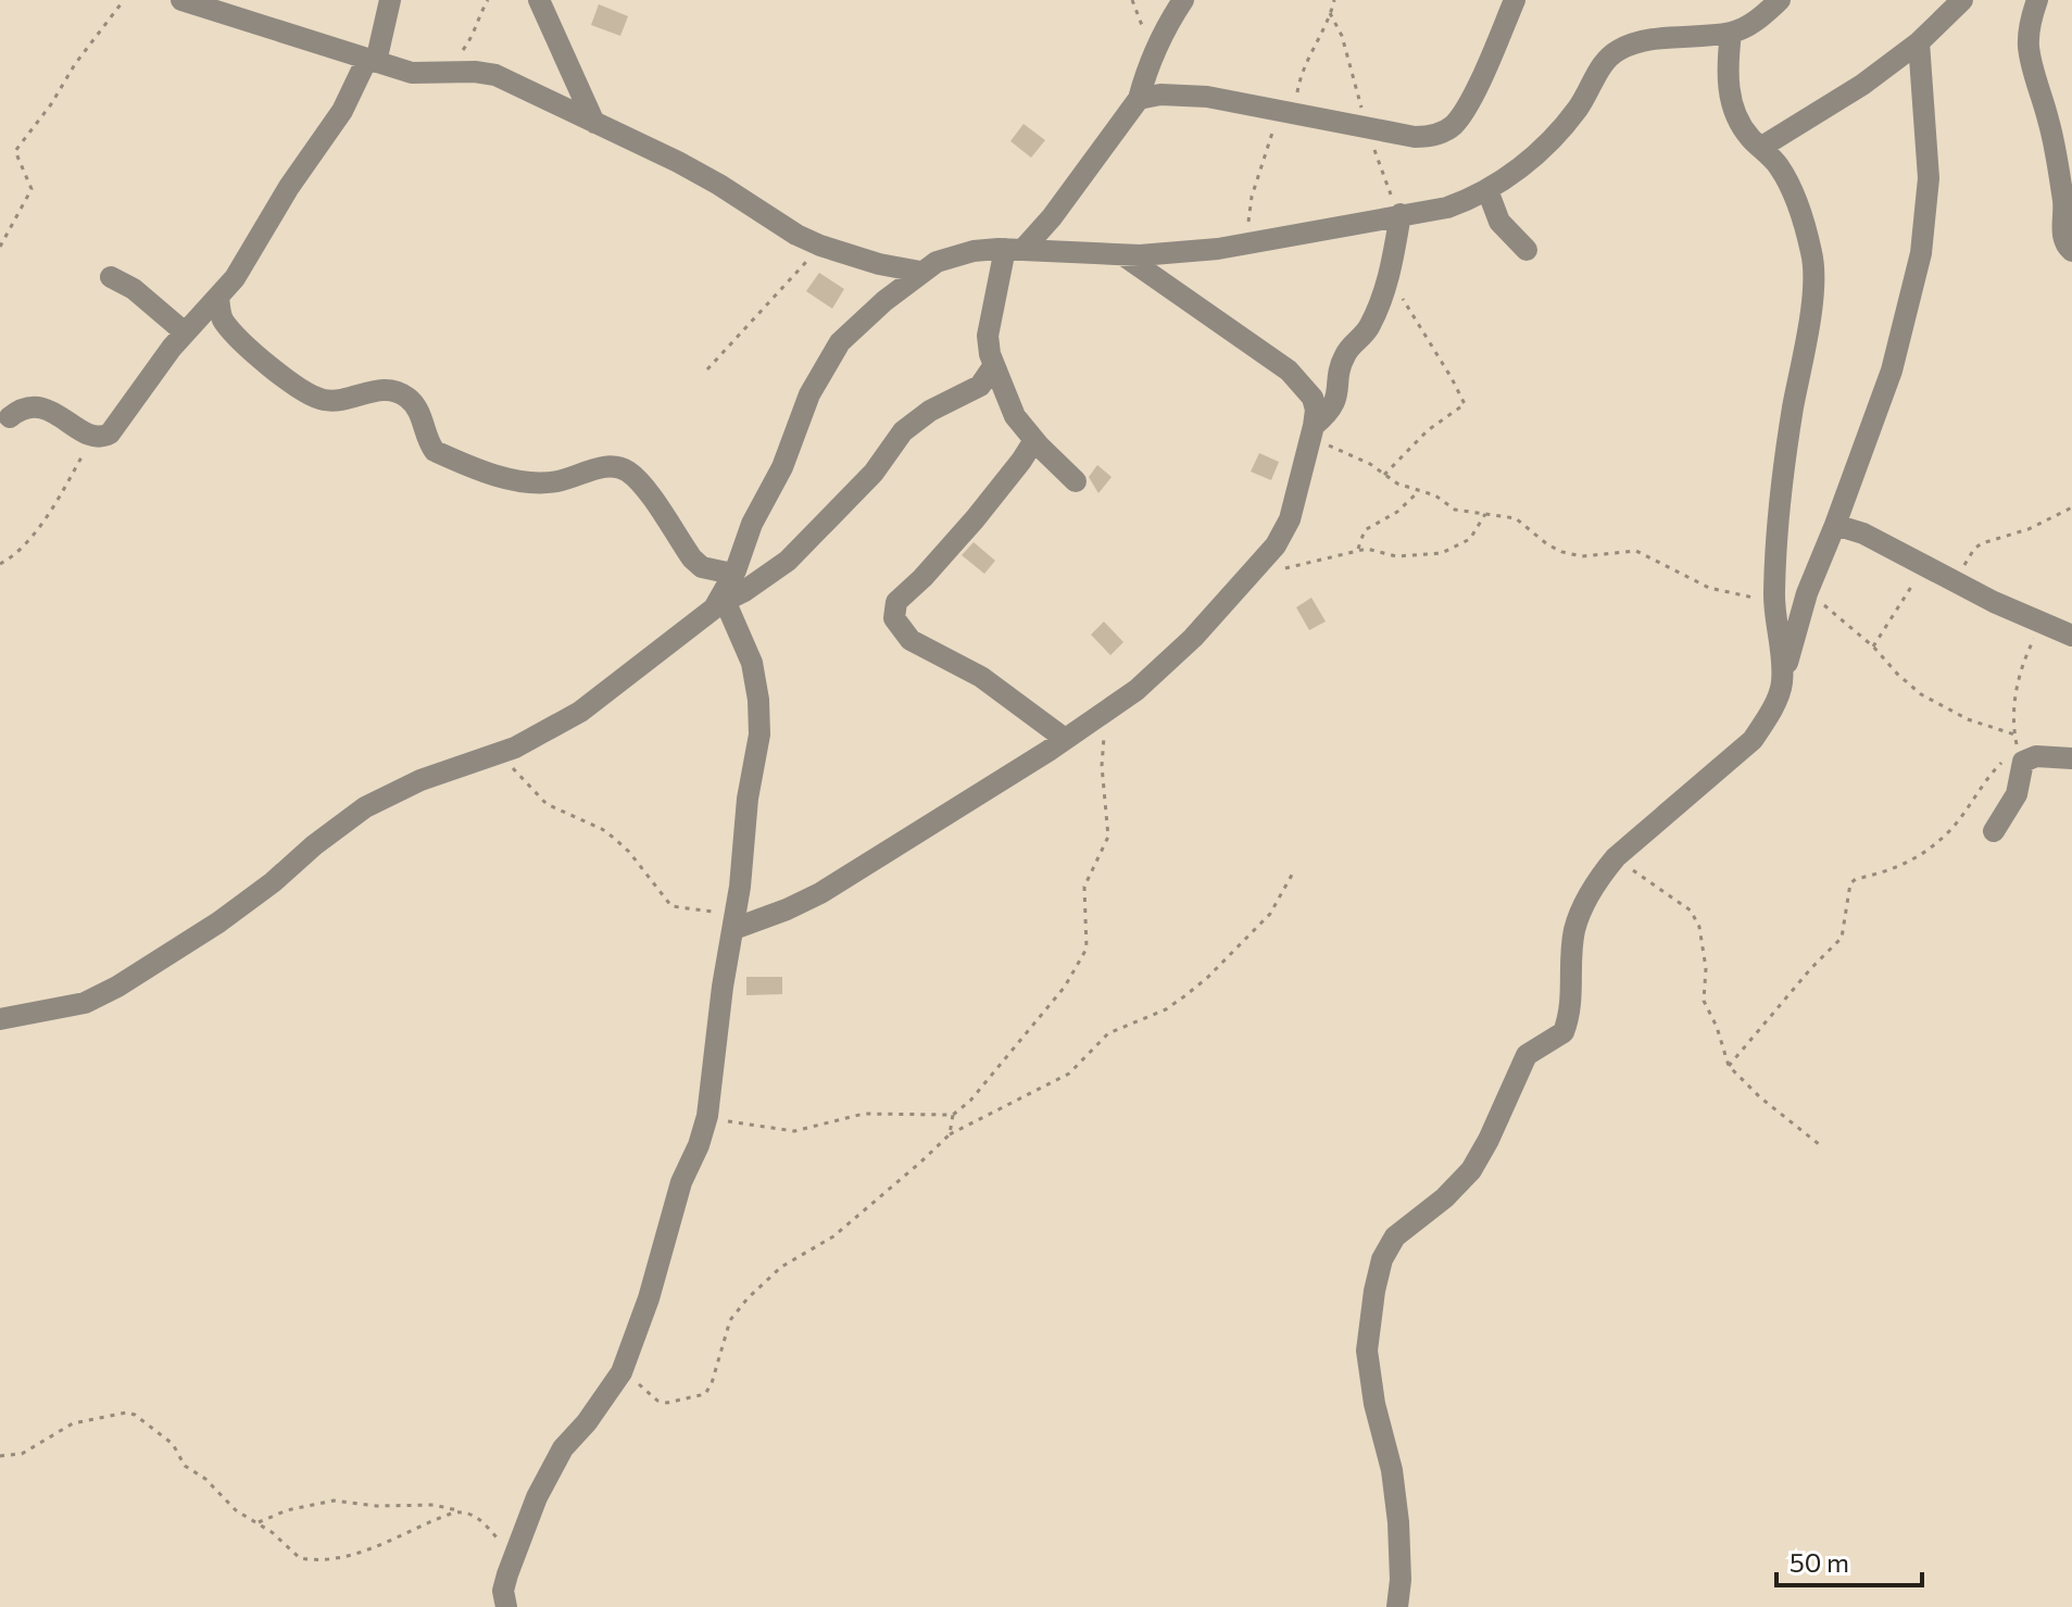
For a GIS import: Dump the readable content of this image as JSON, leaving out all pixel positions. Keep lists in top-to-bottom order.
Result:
{
  "scale_bar": "50 m"
}
